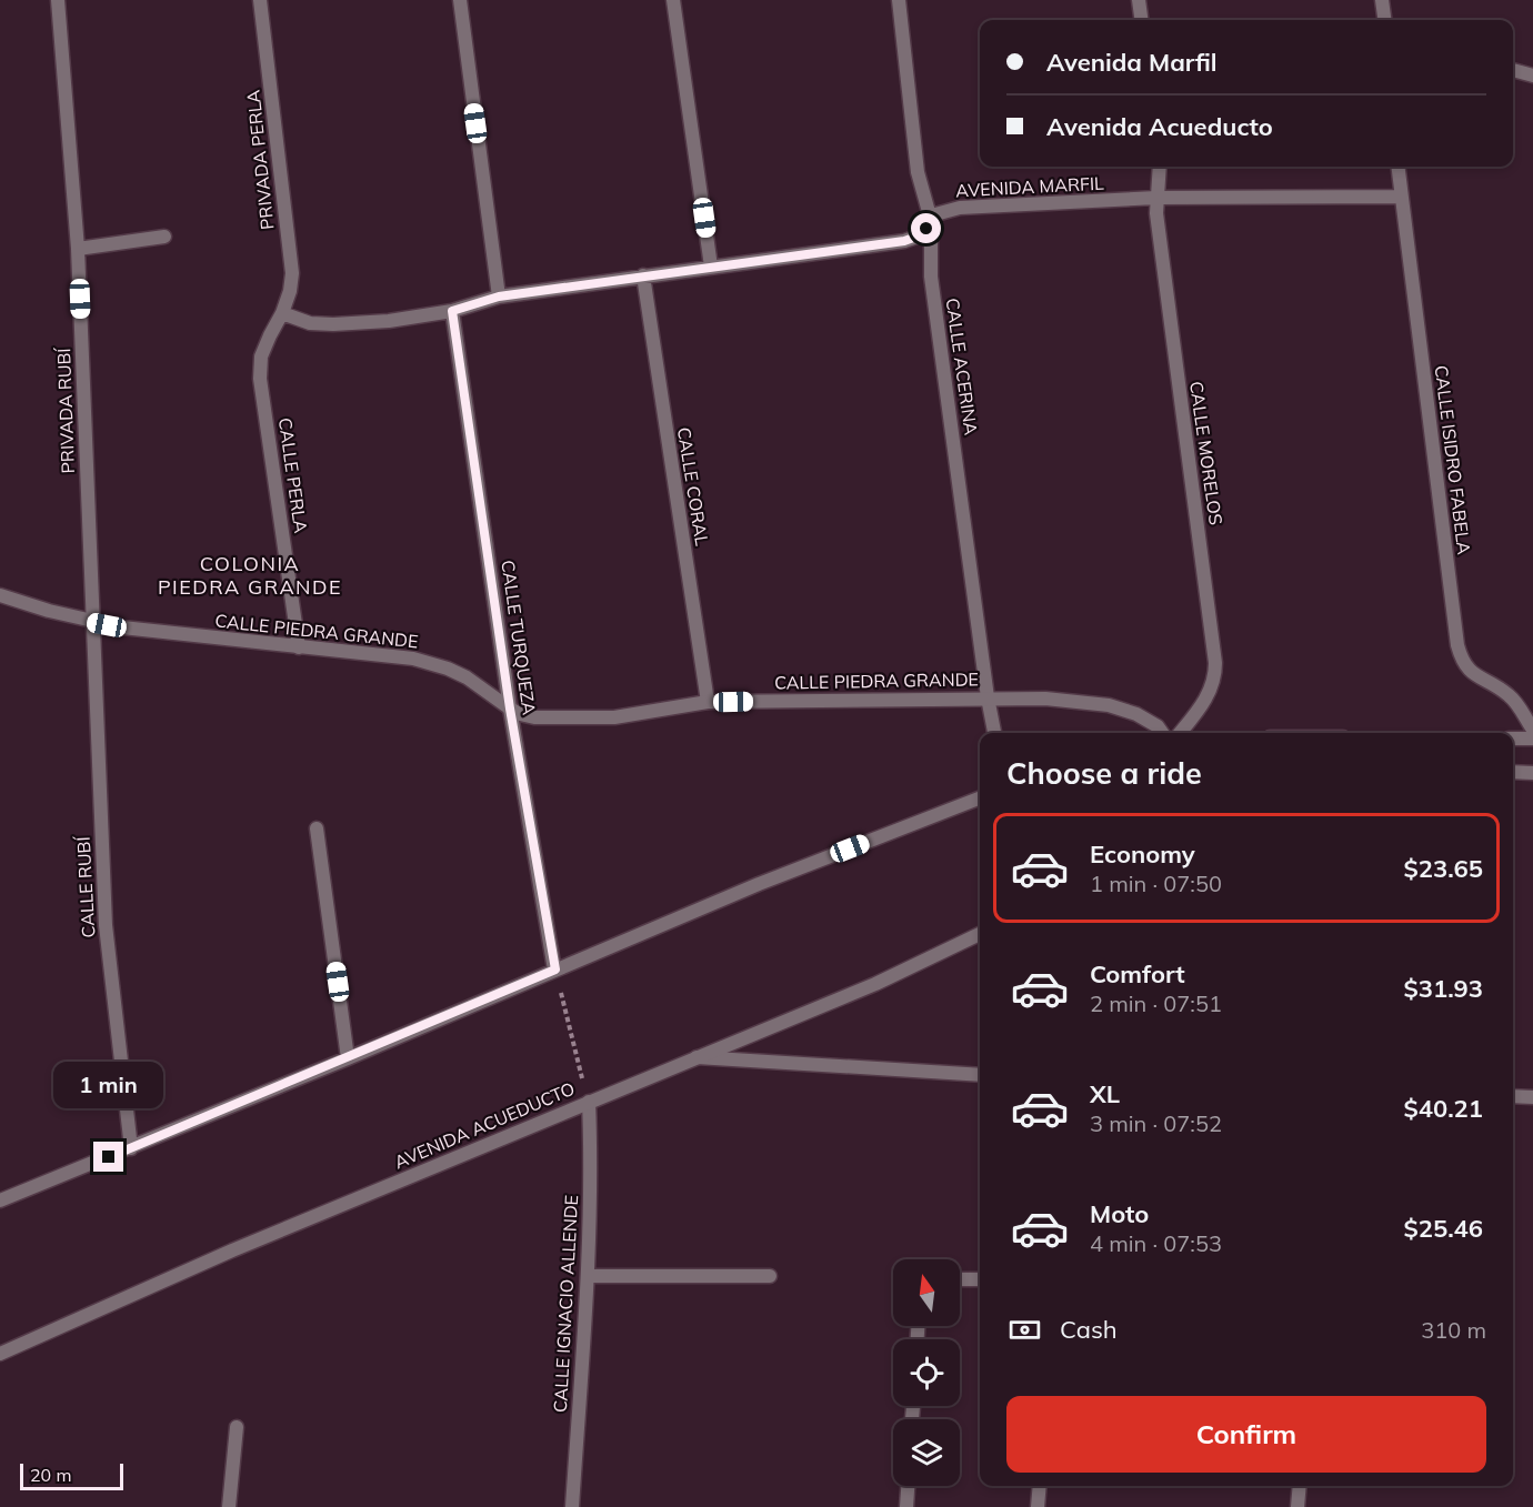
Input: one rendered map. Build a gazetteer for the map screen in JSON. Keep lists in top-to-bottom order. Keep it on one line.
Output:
{"streets":{"street":["PRIVADA PERLA","AVENIDA MARFIL","CALLE ACERINA","PRIVADA RUBÍ","CALLE MORELOS","CALLE ISIDRO FABELA","CALLE PERLA","CALLE CORAL","CALLE PIEDRA GRANDE","CALLE TURQUEZA","CALLE RUBÍ","AVENIDA ACUEDUCTO","CALLE IGNACIO ALLENDE"]},"crossings":[["PRIVADA PERLA","AVENIDA MARFIL"],["PRIVADA PERLA","CALLE PERLA"],["AVENIDA MARFIL","CALLE ACERINA"],["AVENIDA MARFIL","CALLE MORELOS"],["AVENIDA MARFIL","CALLE ISIDRO FABELA"],["AVENIDA MARFIL","CALLE PERLA"],["AVENIDA MARFIL","CALLE CORAL"],["AVENIDA MARFIL","CALLE TURQUEZA"],["CALLE ACERINA","CALLE PIEDRA GRANDE"],["PRIVADA RUBÍ","CALLE PIEDRA GRANDE"],["PRIVADA RUBÍ","CALLE RUBÍ"],["CALLE PERLA","CALLE PIEDRA GRANDE"],["CALLE CORAL","CALLE PIEDRA GRANDE"],["CALLE PIEDRA GRANDE","CALLE TURQUEZA"],["CALLE PIEDRA GRANDE","CALLE RUBÍ"],["AVENIDA ACUEDUCTO","CALLE IGNACIO ALLENDE"]],"districts":["COLONIA PIEDRA GRANDE"],"scale_bar":"20 m","north":"top","page":{"banner":["Avenida Marfil","Avenida Acueducto"],"heading":"Choose a ride","list":[{"name":"Economy","note":"1 min · 07:50","value":"$23.65"},{"name":"Comfort","note":"2 min · 07:51","value":"$31.93"},{"name":"XL","note":"3 min · 07:52","value":"$40.21"},{"name":"Moto","note":"4 min · 07:53","value":"$25.46"}],"bubble":"1 min","pay":["Cash","310 m"],"buttons":"Confirm","scale":"20 m"}}
